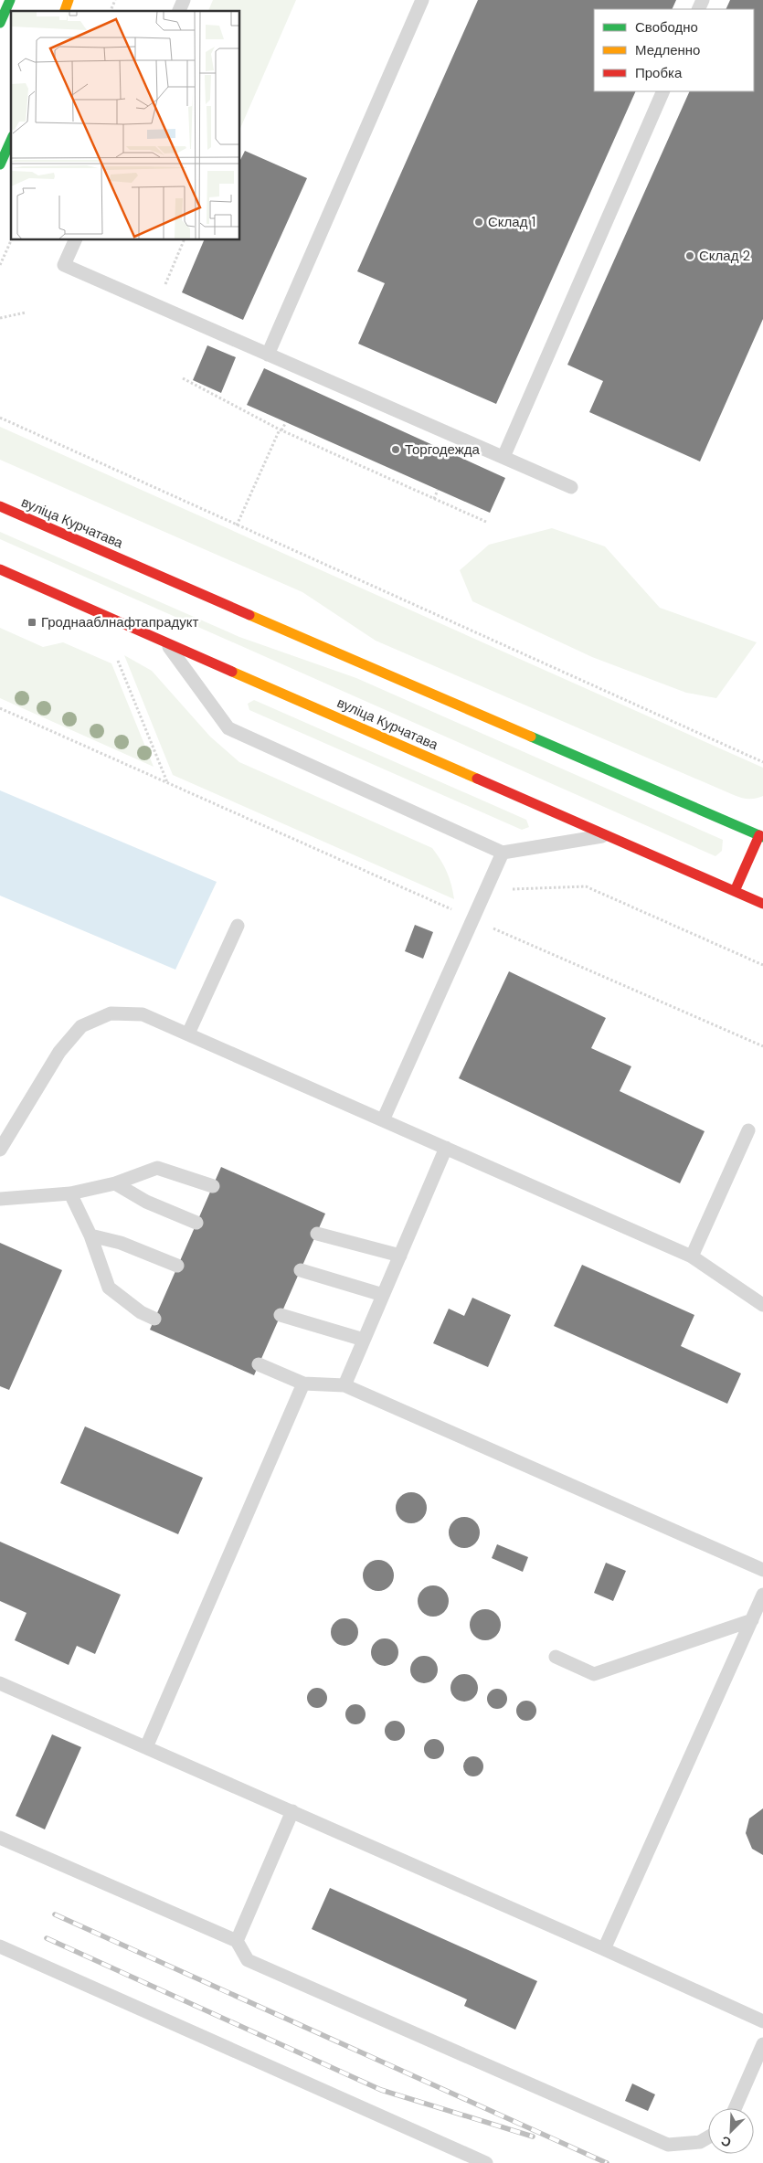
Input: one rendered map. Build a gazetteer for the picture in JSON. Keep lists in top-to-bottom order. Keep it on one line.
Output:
{"streets":{"main road":["вуліца Курчатава"]},"places":{"other":["Склад 1","Склад 2","Торгодежда"],"transit":["Гроднааблнафтапрадукт"]},"legend":["Свободно","Медленно","Пробка"],"north":"bottom left"}
